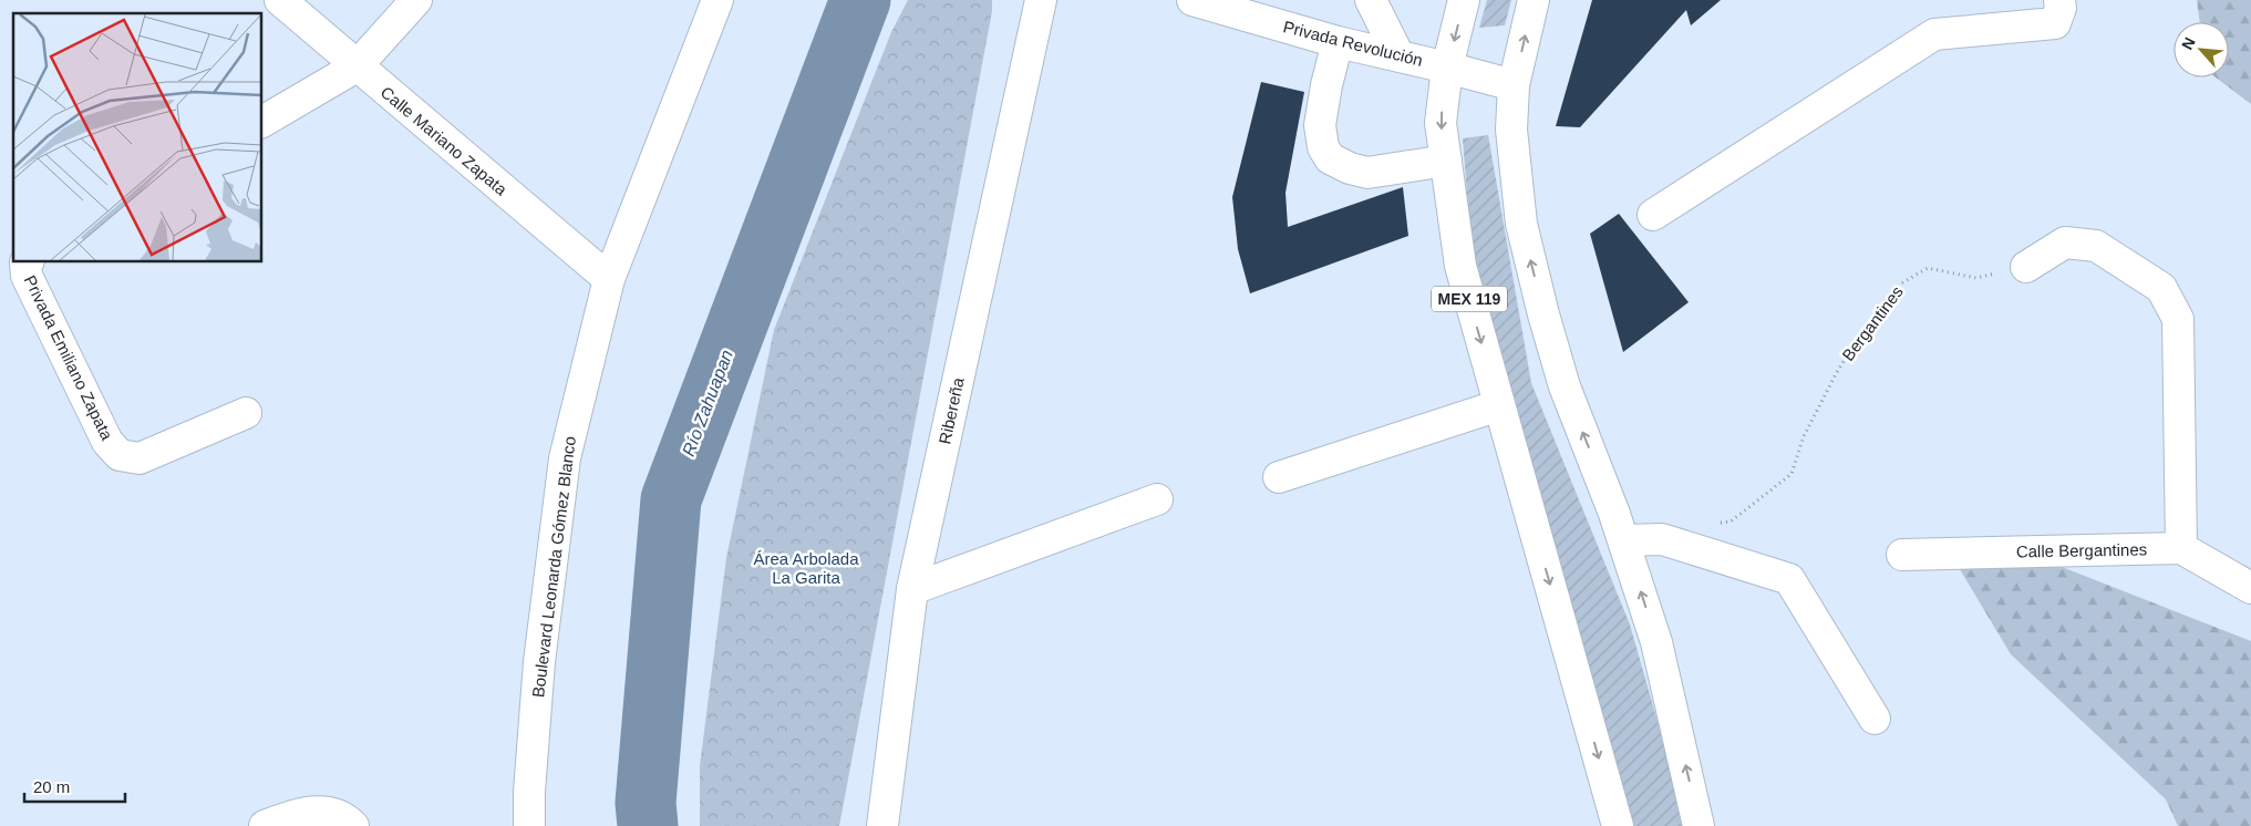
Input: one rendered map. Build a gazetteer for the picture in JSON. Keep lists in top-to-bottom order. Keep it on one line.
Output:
{"streets":{"street":["Privada Revolución","Calle Mariano Zapata","MEX 119","Privada Emiliano Zapata","Ribereña","Calle Bergantines","Boulevard Leonarda Gómez Blanco"],"path":["Bergantines"]},"crossings":[["Privada Revolución","MEX 119"],["Calle Mariano Zapata","Boulevard Leonarda Gómez Blanco"]],"water":["Río Zahuapan"],"parks":["Área Arbolada La Garita"],"scale_bar":"20 m","north":"top left"}
